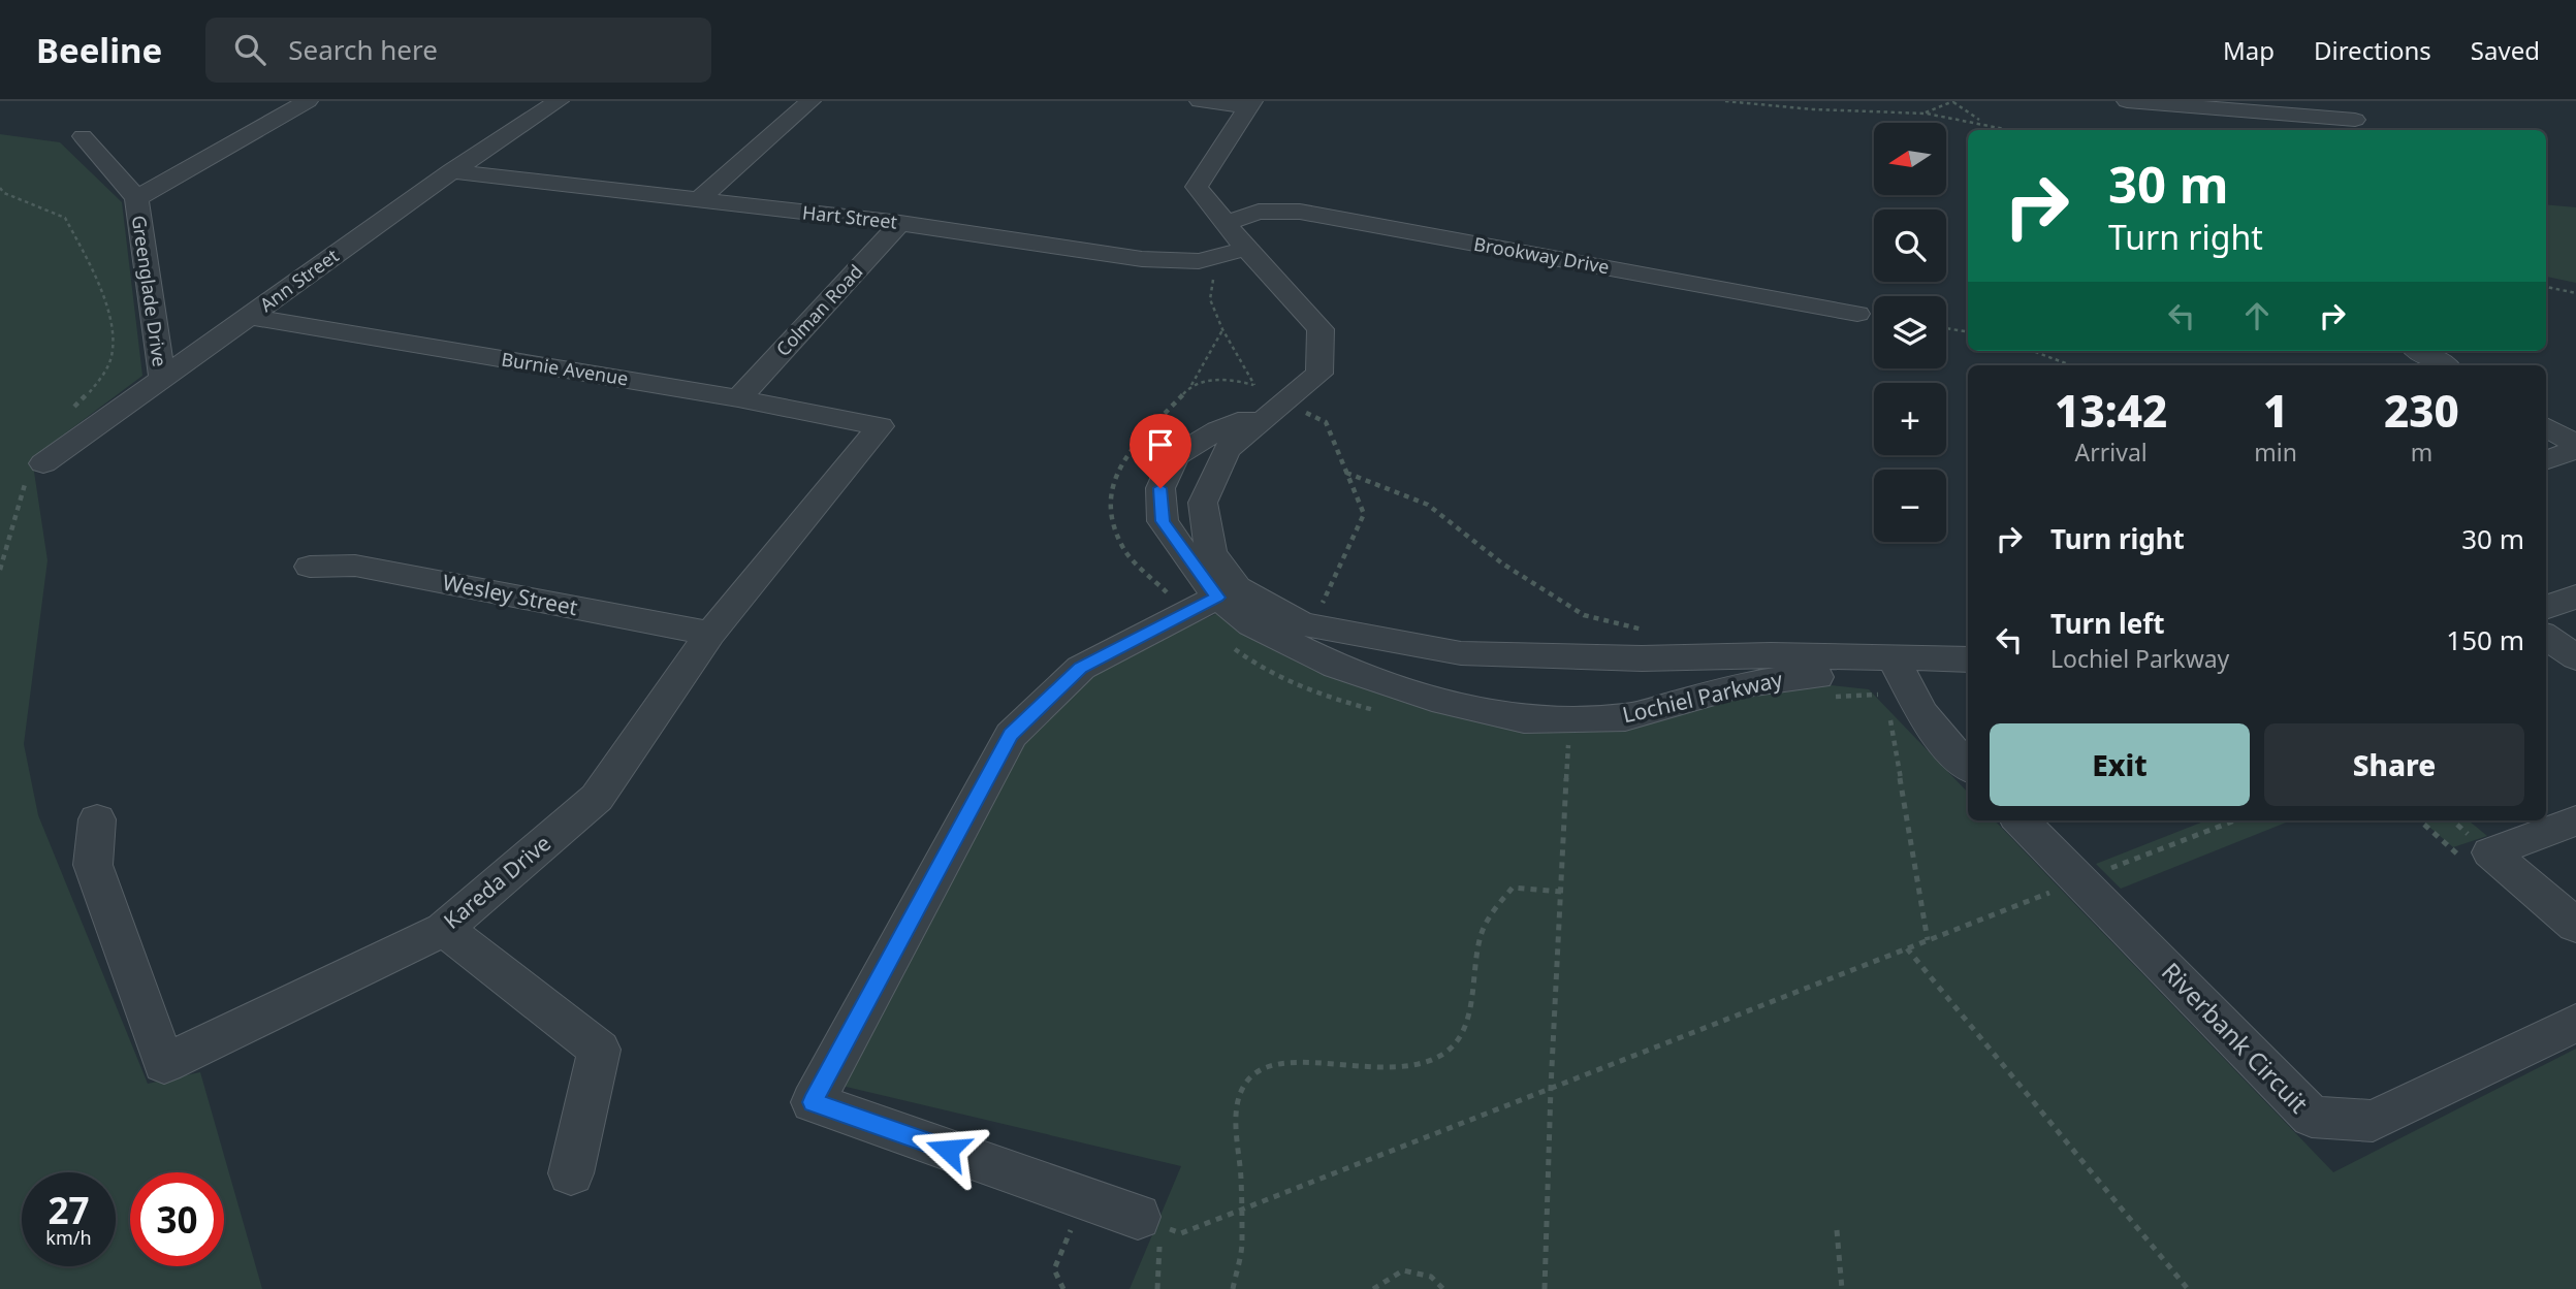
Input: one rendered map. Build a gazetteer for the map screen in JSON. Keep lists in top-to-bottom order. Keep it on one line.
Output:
{"streets":{"street":["Hart Street","Brookway Drive","Ann Street","Greenglade Drive","Colman Road","Burnie Avenue","Wesley Street","Lochiel Parkway","Kareda Drive","Riverbank Circuit"]},"crossings":[["Hart Street","Ann Street"],["Hart Street","Colman Road"],["Hart Street","Lochiel Parkway"],["Brookway Drive","Lochiel Parkway"],["Ann Street","Greenglade Drive"],["Ann Street","Burnie Avenue"],["Colman Road","Burnie Avenue"],["Burnie Avenue","Kareda Drive"],["Wesley Street","Kareda Drive"]],"north":"left","page":{"header":"Beeline","search":"Search here","nav":["Map","Directions","Saved"],"map_buttons":["+","−"],"turn":["30 m","Turn right"],"eta":["13:42","Arrival","1","min","230","m"],"list":[{"name":"Turn right","value":"30 m"},{"name":"Turn left","note":"Lochiel Parkway","value":"150 m"}],"buttons":["Exit","Share"],"speed":"27 km/h","limit":"30"}}
